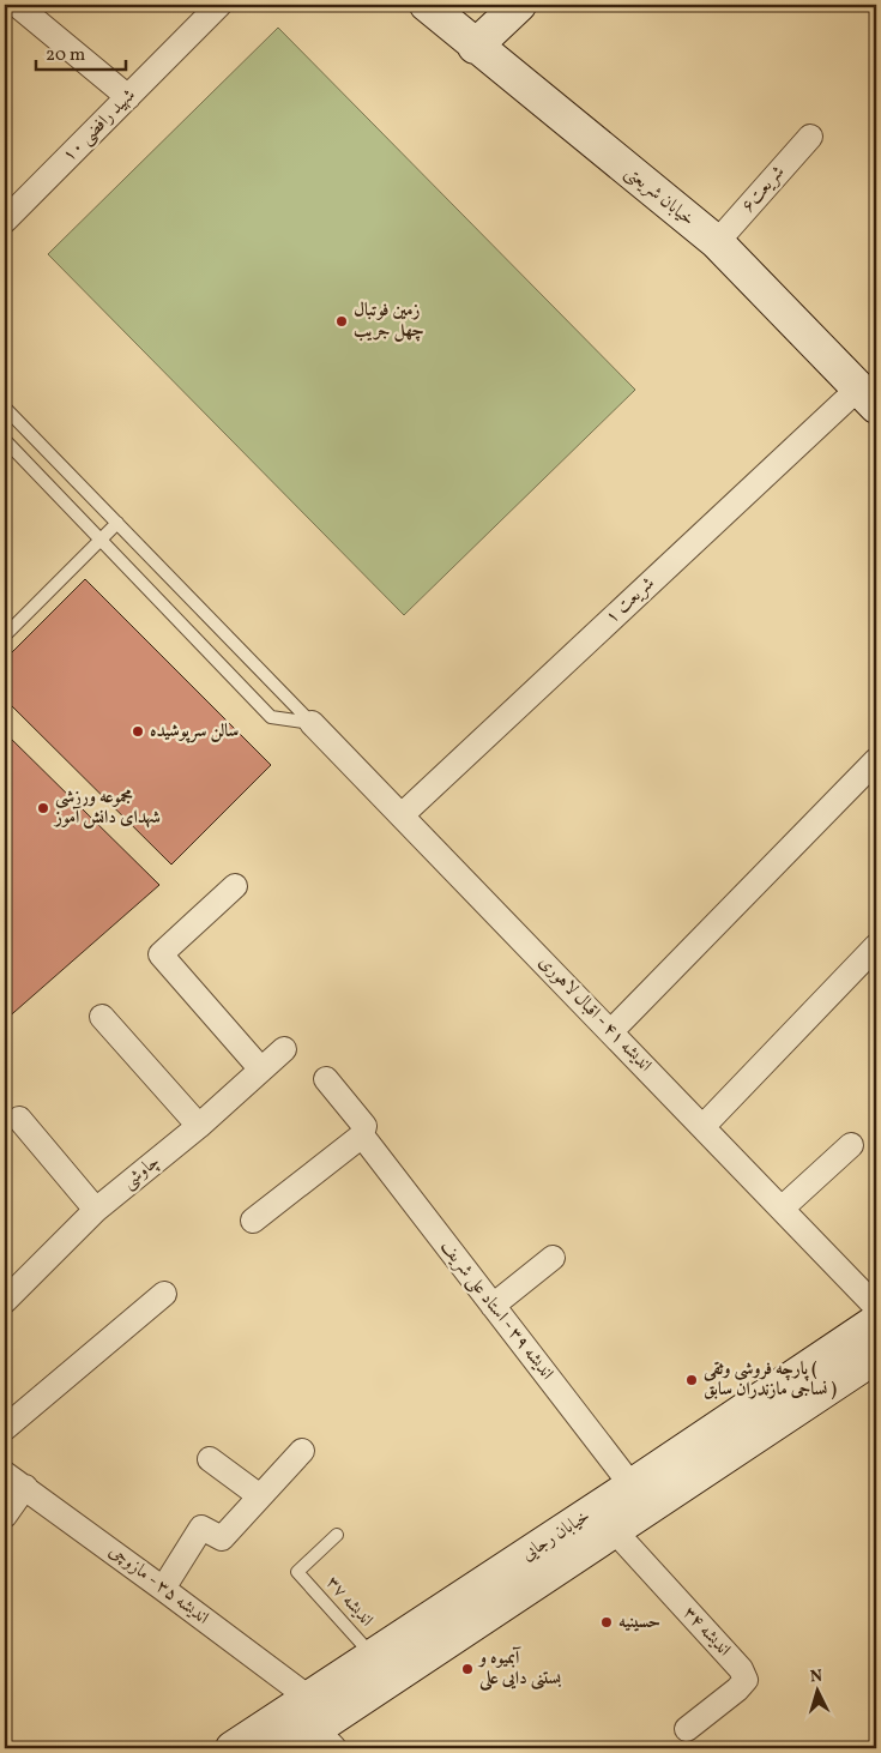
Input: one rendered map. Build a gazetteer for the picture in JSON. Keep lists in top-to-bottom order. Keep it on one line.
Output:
{"streets":{"main road":["خیابان شریعتی","خیابان رجایی"],"street":["شهید رافضی ۱۰","شریعت۶","شریعت ۱","اندیشه ۴۱ - اقبال لاهوری","چاوشی","اندیشه ۳۹ - استاد علی شریف","اندیشه ۳۵ - مازوچی","اندیشه ۳۴"],"lane":["اندیشه ۳۷"]},"crossings":[["شریعت۶","خیابان شریعتی"],["خیابان شریعتی","شریعت ۱"],["شریعت ۱","اندیشه ۴۱ - اقبال لاهوری"],["اندیشه ۳۹ - استاد علی شریف","خیابان رجایی"],["خیابان رجایی","اندیشه ۳۵ - مازوچی"],["خیابان رجایی","اندیشه ۳۷"],["خیابان رجایی","اندیشه ۳۴"]],"places":["زمین فوتبال چهل جریب","سالن سرپوشیده","مجموعه ورزشی شهدای دانش آموز","پارچه فروشی وثقی ( نساجی مازندران سابق )","حسینیه","آبمیوه و بستنی دایی علی"],"scale_bar":"20 m","north":"top"}
